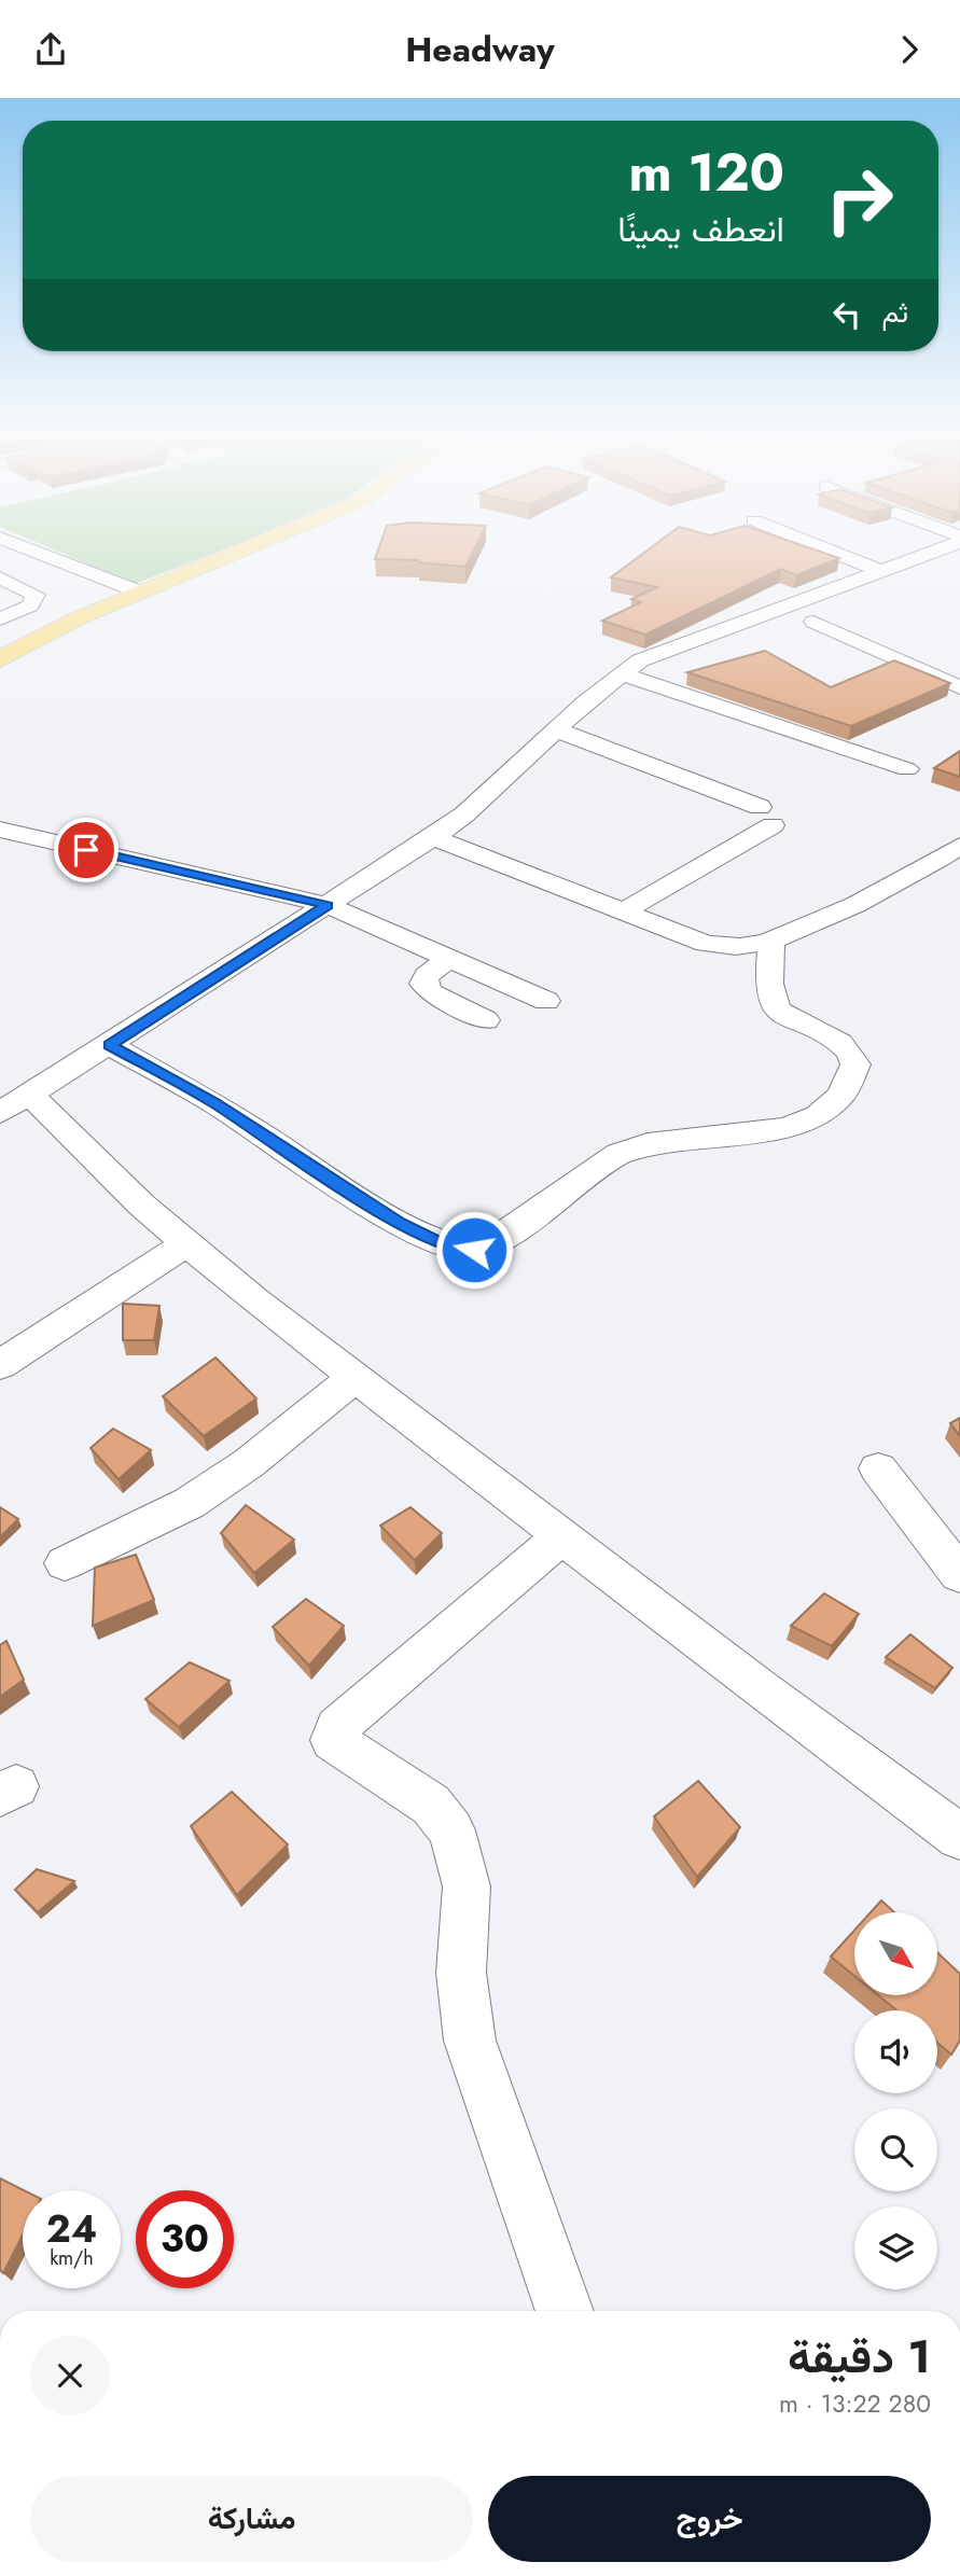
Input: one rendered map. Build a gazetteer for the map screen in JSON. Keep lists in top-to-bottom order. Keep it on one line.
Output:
{"north":"bottom right","page":{"header":"Headway","turn":["120 m","انعطف يمينًا"],"then":"ثم","speed":"24 km/h","limit":"30","heading":["1 دقيقة","280 m · 13:22"],"buttons":["خروج","مشاركة"]}}
